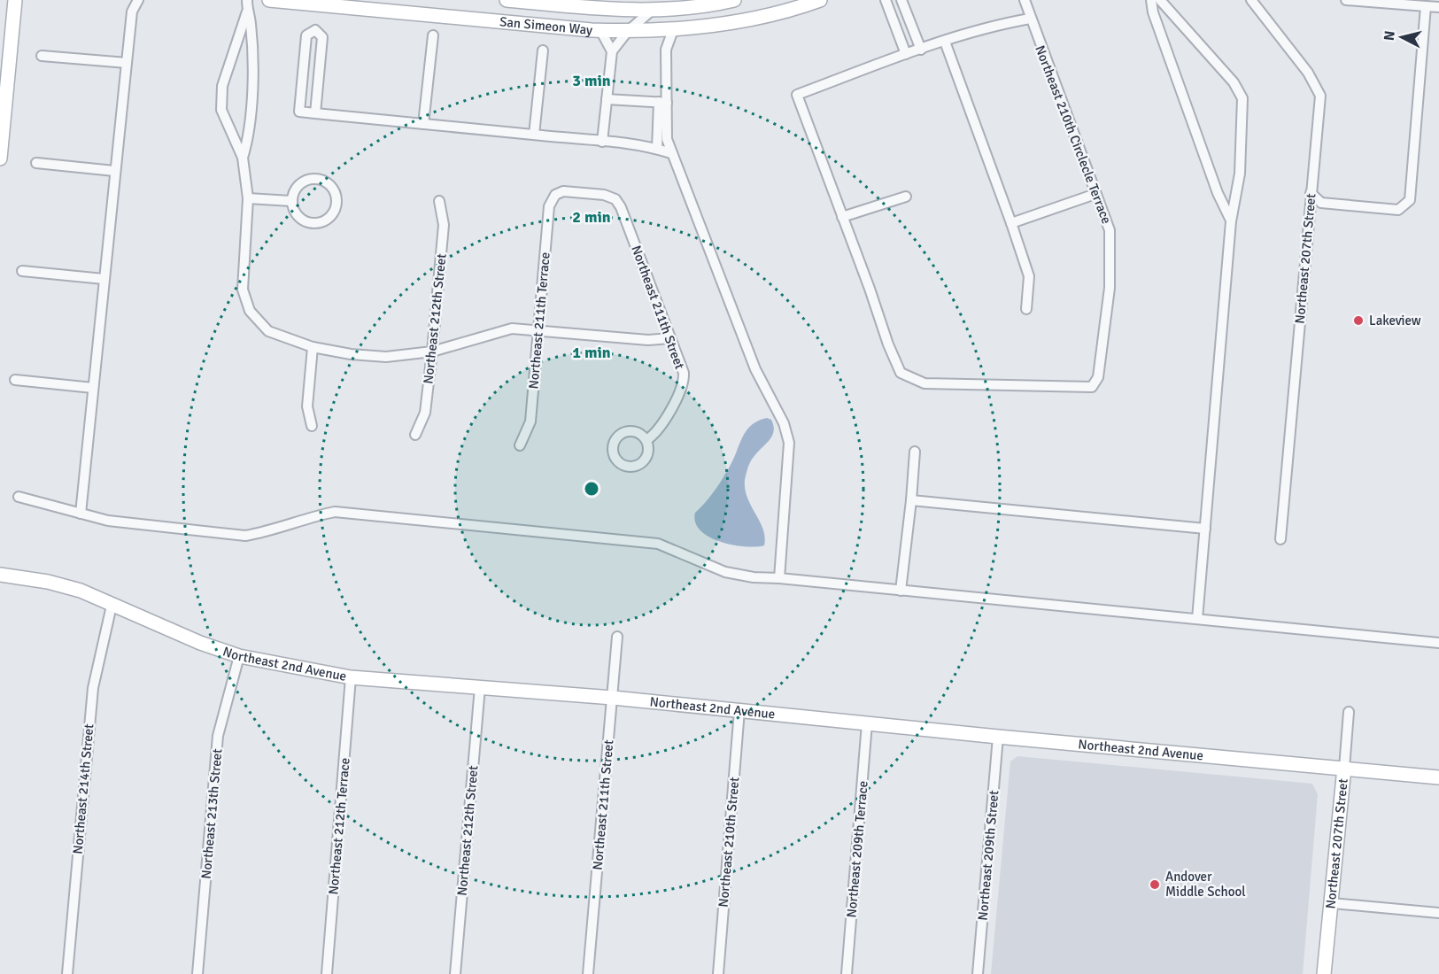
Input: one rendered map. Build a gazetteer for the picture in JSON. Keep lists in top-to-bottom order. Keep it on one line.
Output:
{"streets":{"street":["San Simeon Way","Northeast 210th Circlecle Terrace","Northeast 207th Street","Northeast 211th Street","Northeast 212th Street","Northeast 211th Terrace","Northeast 2nd Avenue","Northeast 214th Street","Northeast 213th Street","Northeast 212th Terrace","Northeast 210th Street","Northeast 209th Terrace","Northeast 209th Street"]},"crossings":[["Northeast 207th Street","Northeast 2nd Avenue"],["Northeast 211th Street","Northeast 211th Terrace"],["Northeast 211th Street","Northeast 2nd Avenue"],["Northeast 212th Street","Northeast 2nd Avenue"],["Northeast 2nd Avenue","Northeast 214th Street"],["Northeast 2nd Avenue","Northeast 213th Street"],["Northeast 2nd Avenue","Northeast 212th Terrace"],["Northeast 2nd Avenue","Northeast 210th Street"],["Northeast 2nd Avenue","Northeast 209th Terrace"],["Northeast 2nd Avenue","Northeast 209th Street"]],"places":["Lakeview","Andover Middle School"],"north":"left","rings":["3 min","2 min","1 min"]}
